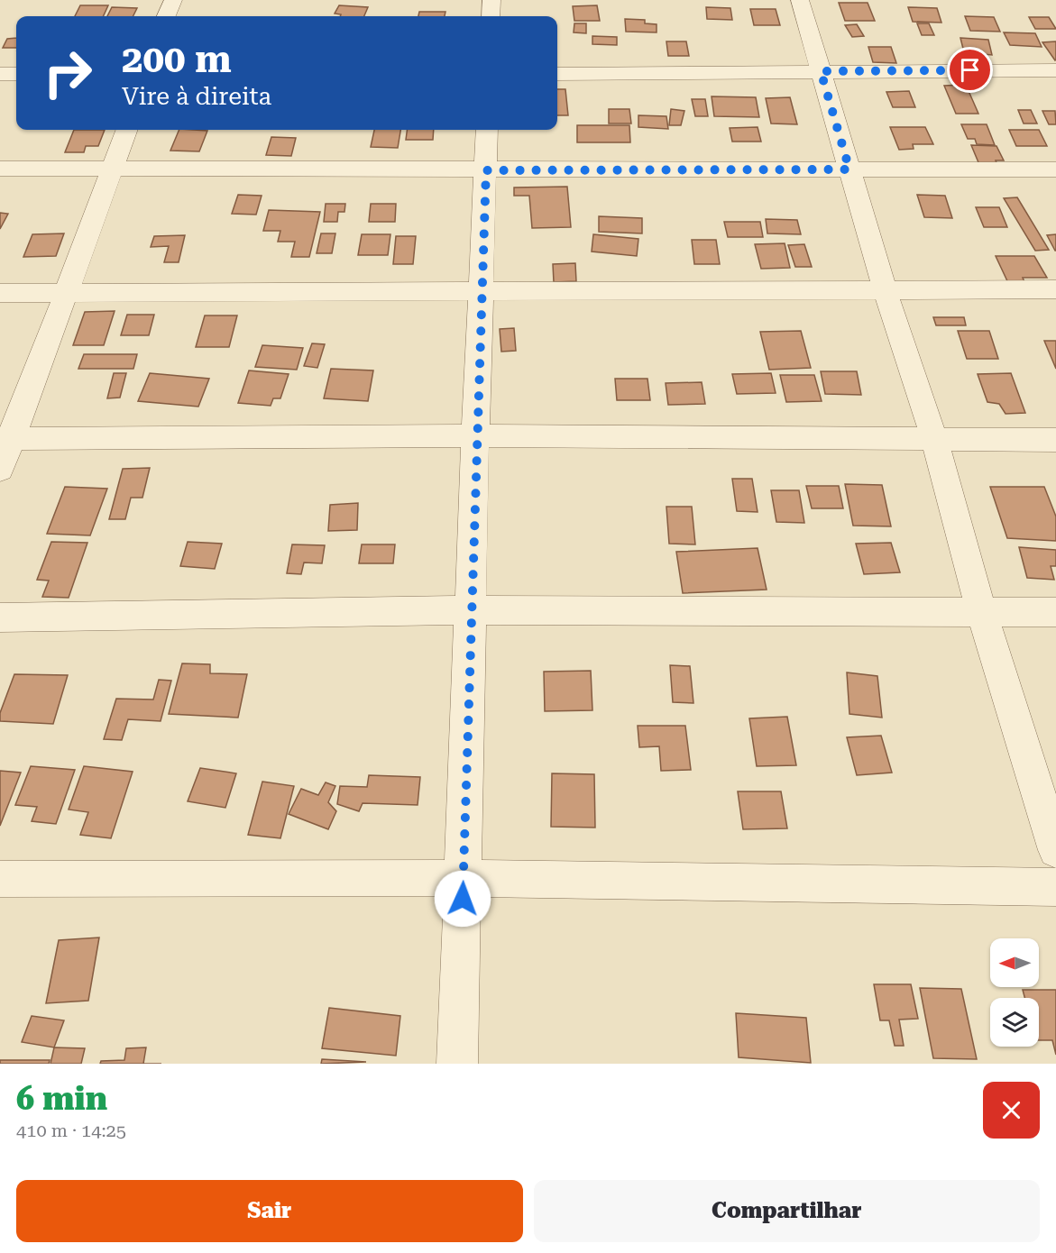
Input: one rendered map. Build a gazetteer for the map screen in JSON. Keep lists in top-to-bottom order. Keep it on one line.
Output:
{"north":"left","page":{"turn":["200 m","Vire à direita"],"heading":["6 min","410 m · 14:25"],"buttons":["Sair","Compartilhar"]}}
